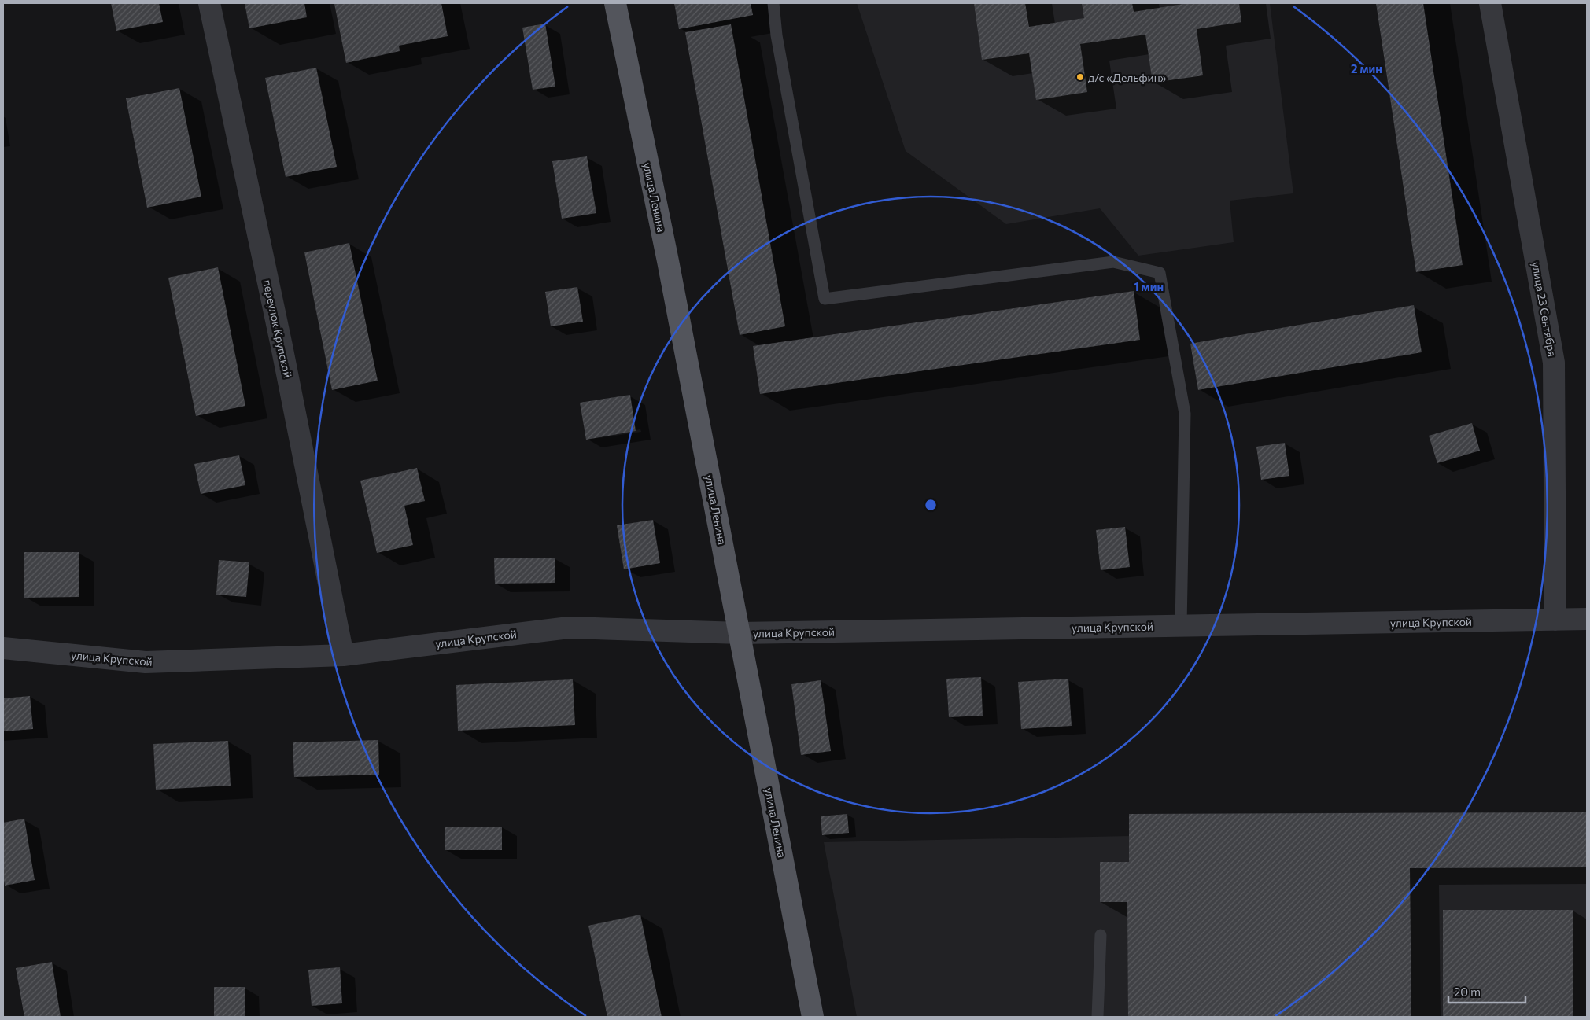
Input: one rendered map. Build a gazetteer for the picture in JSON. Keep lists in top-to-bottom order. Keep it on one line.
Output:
{"streets":{"main road":["улица Ленина"],"street":["улица 23 Сентября","переулок Крупской","улица Крупской"]},"crossings":[["улица Ленина","улица Крупской"],["улица 23 Сентября","улица Крупской"],["переулок Крупской","улица Крупской"]],"places":["д/с «Дельфин»"],"scale_bar":"20 m","rings":["2 мин","1 мин"]}
